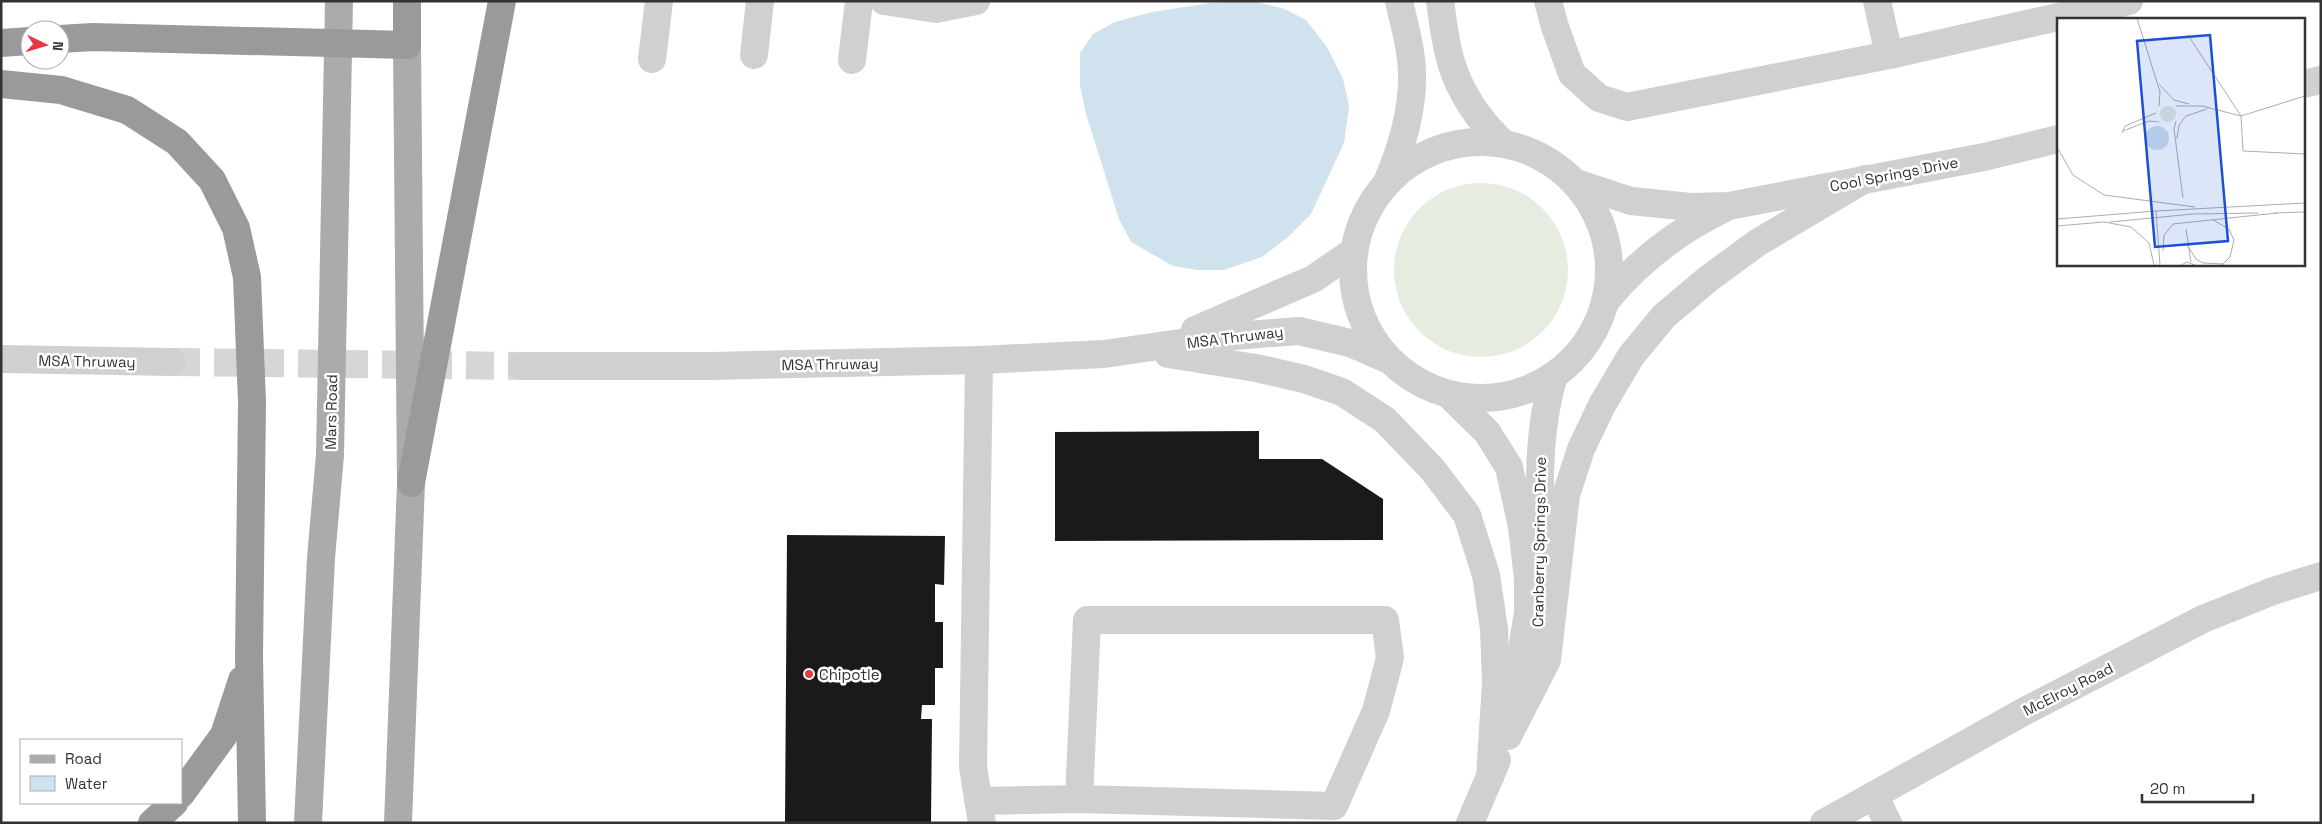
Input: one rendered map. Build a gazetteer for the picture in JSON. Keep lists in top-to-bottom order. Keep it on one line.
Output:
{"streets":{"main road":["Mars Road"],"street":["Cool Springs Drive","MSA Thruway","Cranberry Springs Drive","McElroy Road"]},"places":["Chipotle"],"legend":["Road","Water"],"scale_bar":"20 m","north":"right"}
